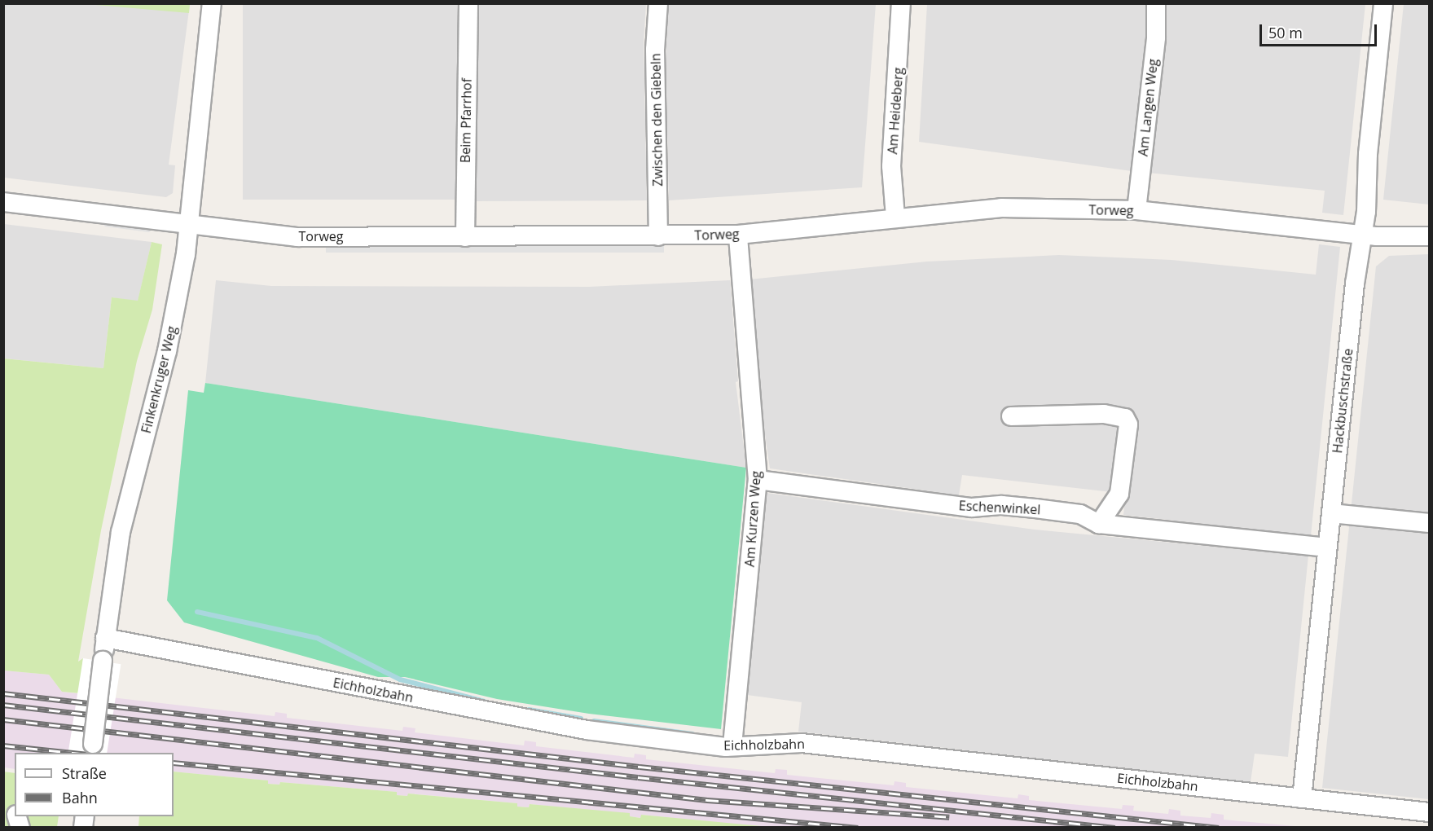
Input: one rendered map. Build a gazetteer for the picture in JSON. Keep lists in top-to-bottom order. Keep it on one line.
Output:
{"streets":{"street":["Am Langen Weg","Am Heideberg","Zwischen den Giebeln","Beim Pfarrhof","Torweg","Finkenkruger Weg","Hackbuschstraße","Eschenwinkel","Am Kurzen Weg","Eichholzbahn"]},"crossings":[["Am Langen Weg","Torweg"],["Am Heideberg","Torweg"],["Zwischen den Giebeln","Torweg"],["Beim Pfarrhof","Torweg"],["Torweg","Finkenkruger Weg"],["Torweg","Hackbuschstraße"],["Torweg","Am Kurzen Weg"],["Finkenkruger Weg","Eichholzbahn"],["Hackbuschstraße","Eschenwinkel"],["Hackbuschstraße","Eichholzbahn"],["Eschenwinkel","Am Kurzen Weg"],["Am Kurzen Weg","Eichholzbahn"]],"legend":["Straße","Bahn"],"scale_bar":"50 m"}
